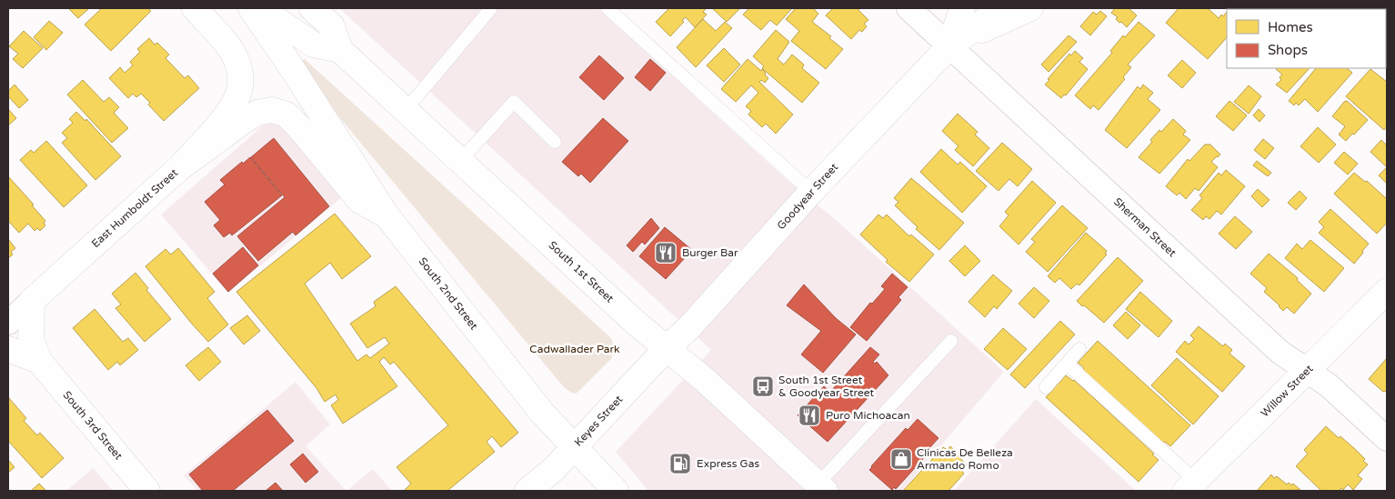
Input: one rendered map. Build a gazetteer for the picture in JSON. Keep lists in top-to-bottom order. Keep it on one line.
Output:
{"streets":{"main road":["Goodyear Street","East Humboldt Street","South 1st Street","South 2nd Street","Willow Street","Keyes Street","South 3rd Street"],"street":["Sherman Street"]},"crossings":[["Goodyear Street","Sherman Street"],["Goodyear Street","South 1st Street"],["Goodyear Street","Keyes Street"],["East Humboldt Street","South 2nd Street"],["Sherman Street","Willow Street"],["South 1st Street","Keyes Street"],["South 2nd Street","Keyes Street"]],"parks":["Cadwallader Park"],"places":{"restaurant":["Burger Bar","Puro Michoacan"],"bus stop":["South 1st Street & Goodyear Street"],"shop":["Clinicas De Belleza Armando Romo"],"fuel station":["Express Gas"]},"legend":["Homes","Shops"]}
